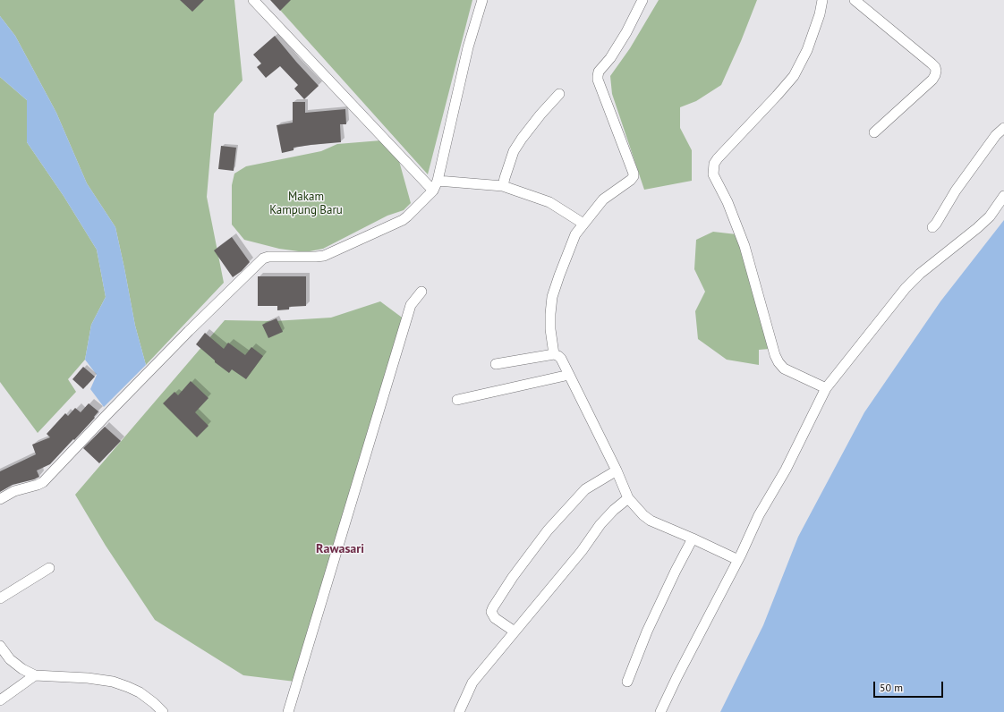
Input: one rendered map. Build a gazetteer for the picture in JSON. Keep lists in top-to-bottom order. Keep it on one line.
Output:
{"districts":["Rawasari"],"parks":["Makam Kampung Baru"],"scale_bar":"50 m"}
